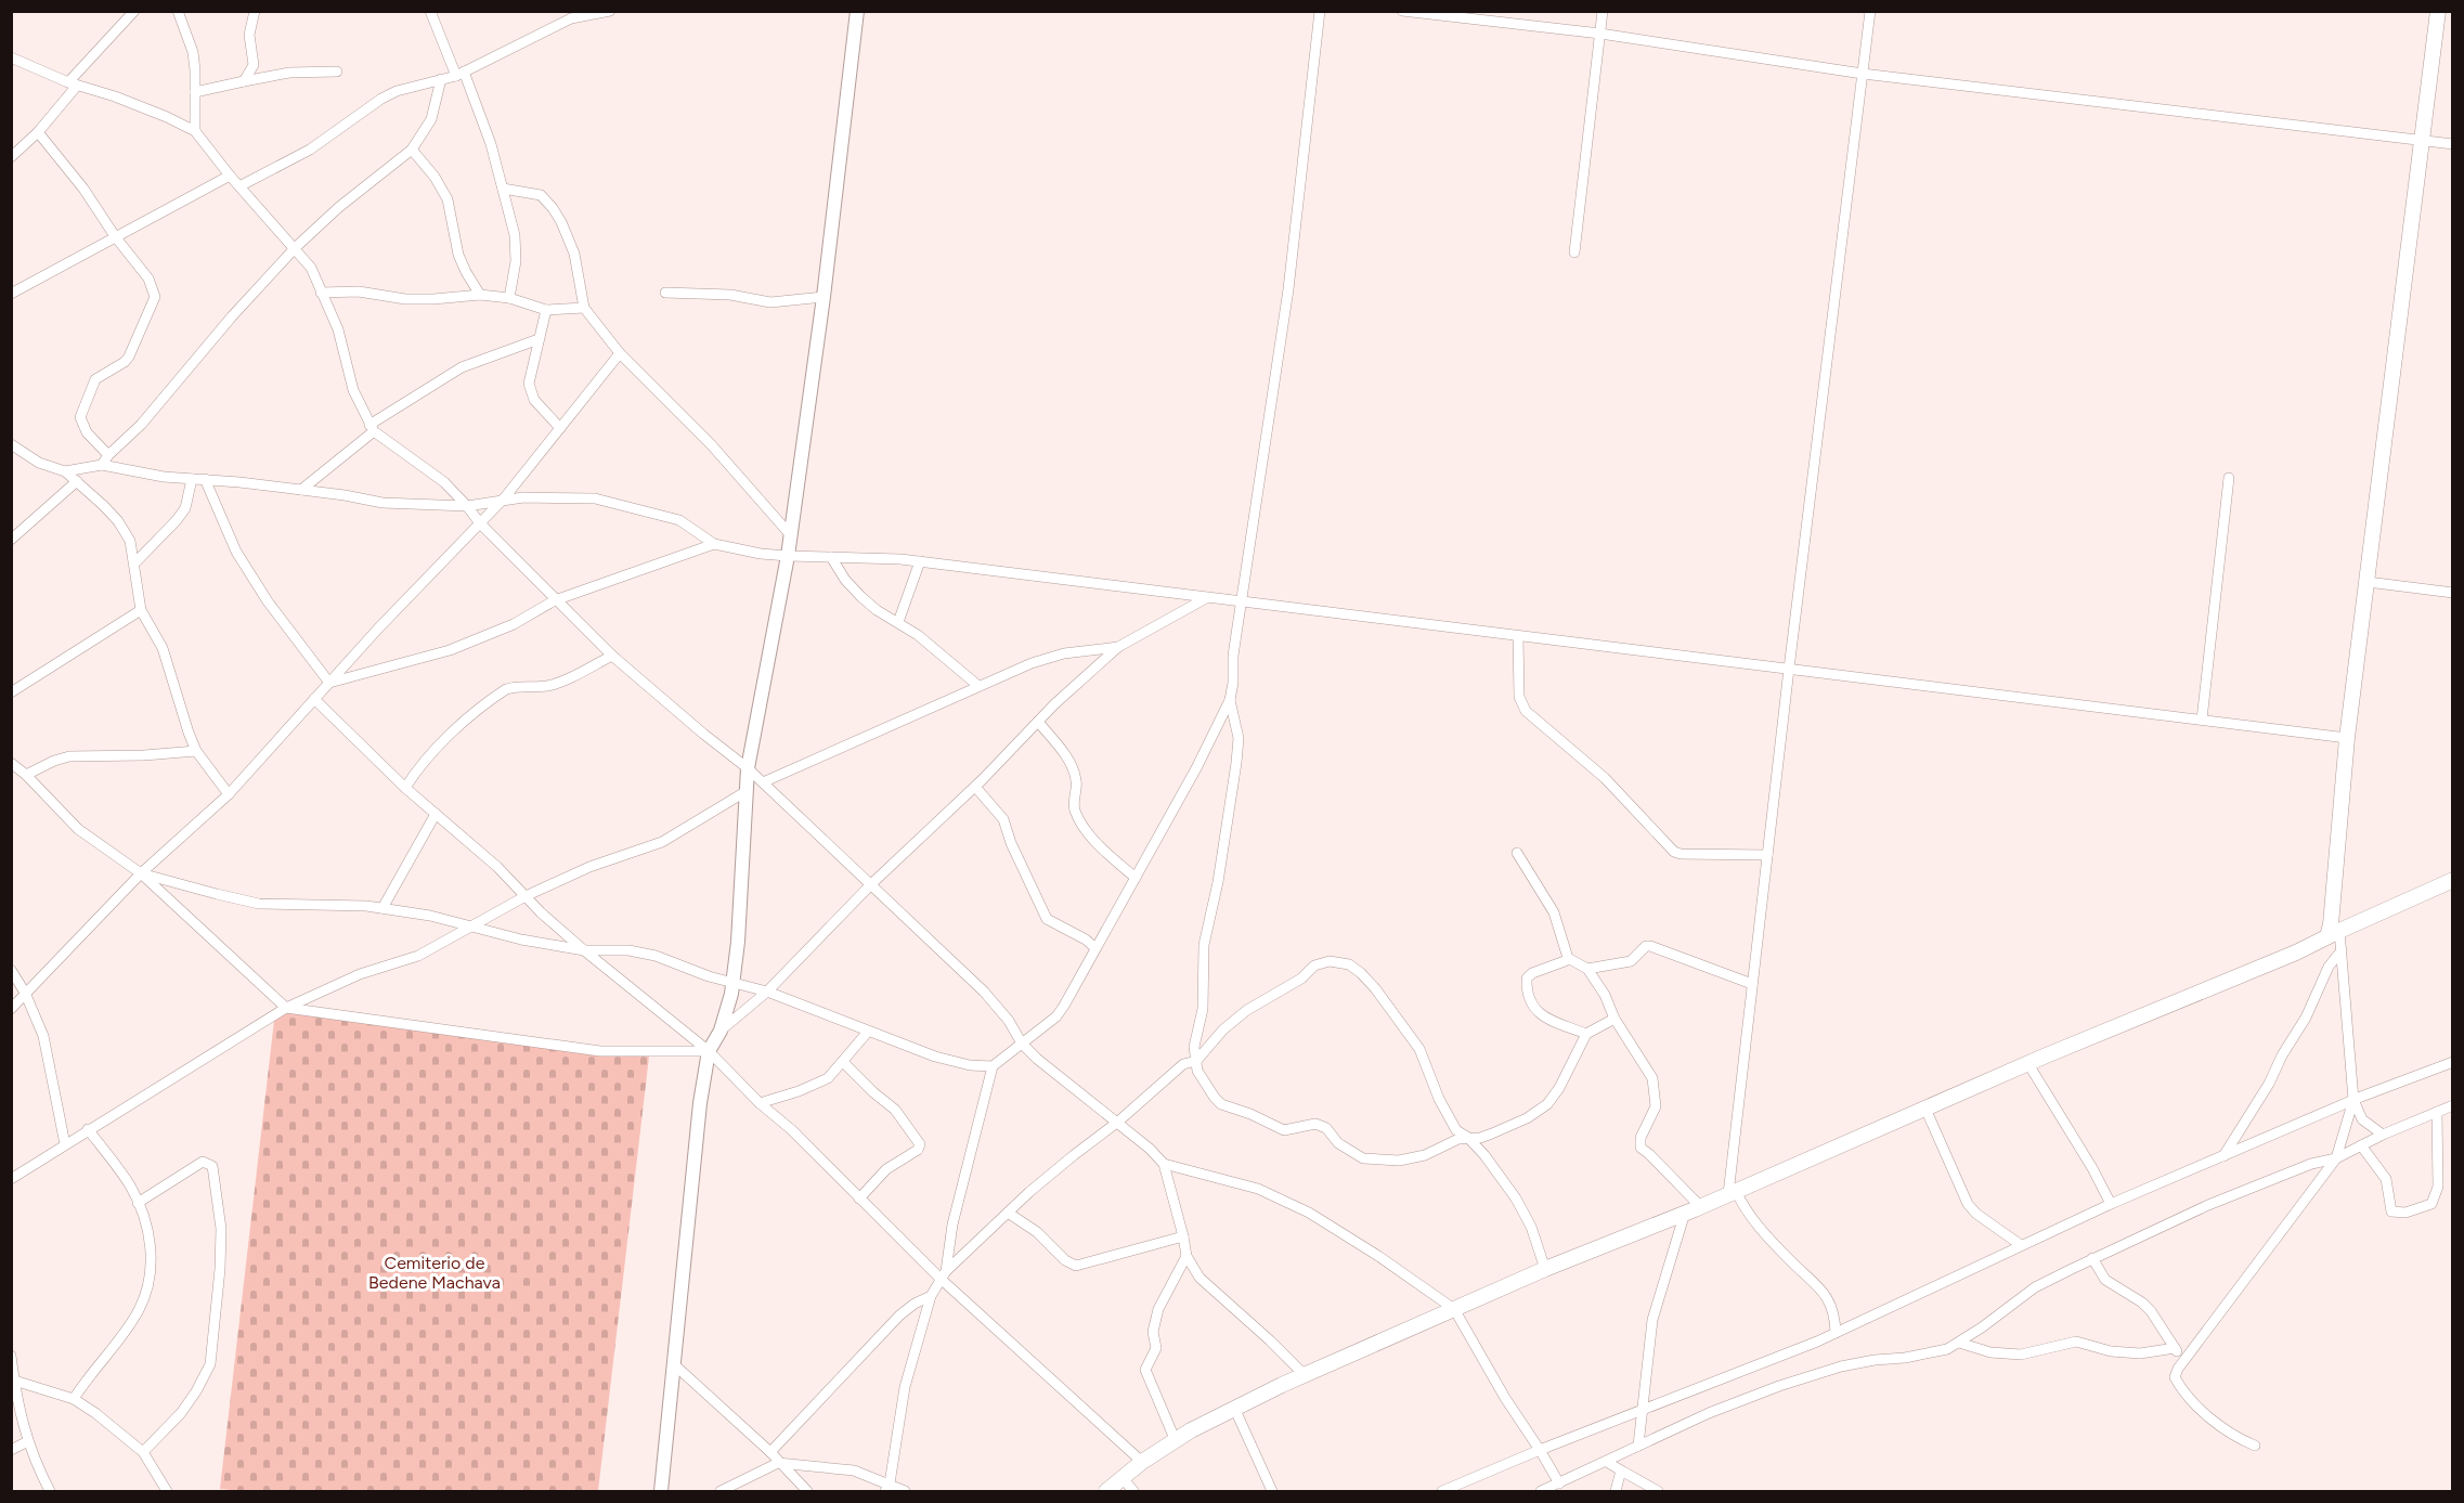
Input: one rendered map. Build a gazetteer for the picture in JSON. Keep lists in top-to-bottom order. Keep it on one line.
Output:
{"parks":["Cemiterio de Bedene Machava"]}
